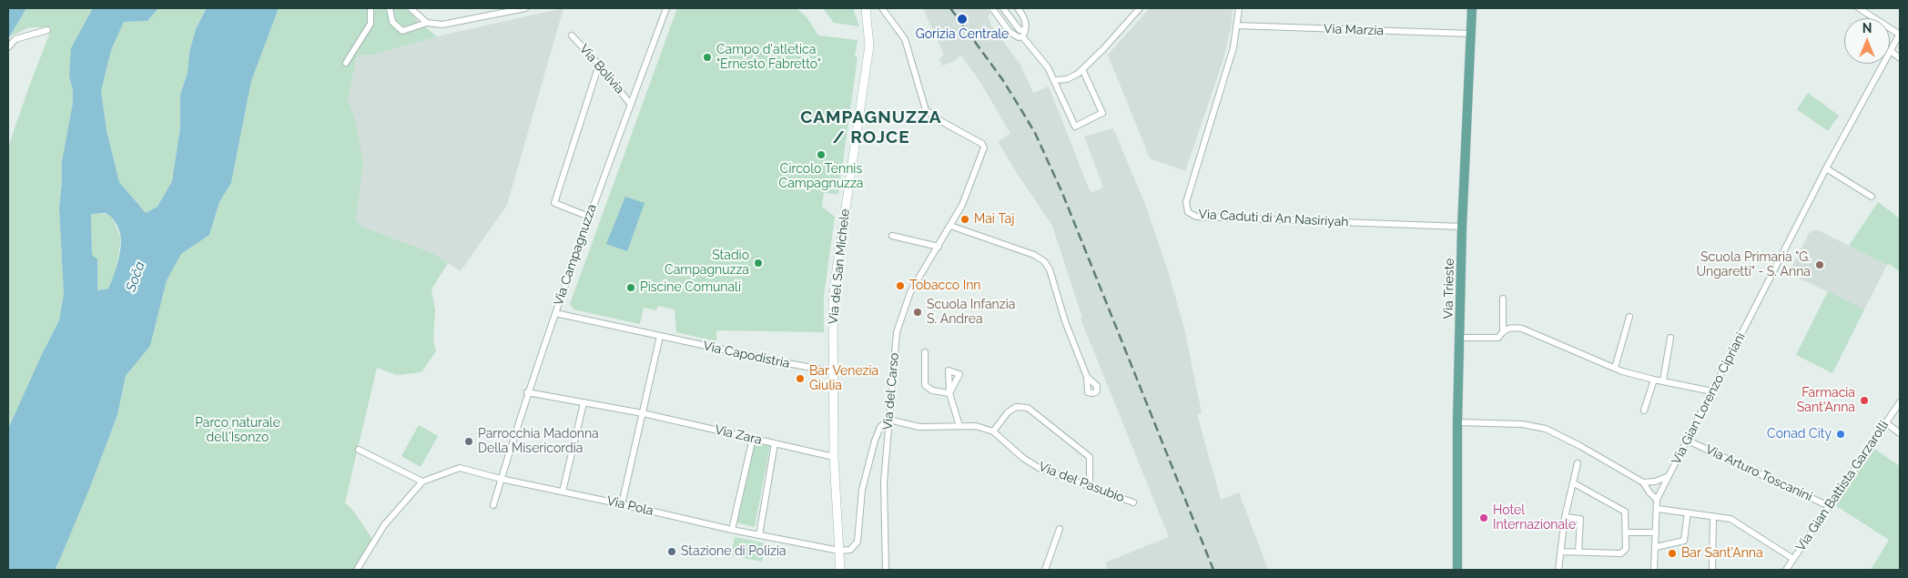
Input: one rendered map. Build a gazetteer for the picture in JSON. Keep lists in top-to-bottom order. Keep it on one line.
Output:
{"streets":{"main road":["Via del San Michele","Via Trieste"],"street":["Via Marzia","Via Bolivia","Via Caduti di An Nasiriyah","Via Campagnuzza","Via Capodistria","Via del Carso","Via Gian Lorenzo Cipriani","Via Zara","Via Arturo Toscanini","Via del Pasubio","Via Gian Battista Garzarolli","Via Pola"]},"crossings":[["Via Marzia","Via Caduti di An Nasiriyah"],["Via Marzia","Via Trieste"],["Via Bolivia","Via Campagnuzza"],["Via Caduti di An Nasiriyah","Via Trieste"],["Via Campagnuzza","Via Capodistria"],["Via Campagnuzza","Via Zara"],["Via Campagnuzza","Via Pola"],["Via del San Michele","Via Capodistria"],["Via del San Michele","Via Zara"],["Via del San Michele","Via Pola"],["Via del Carso","Via del Pasubio"],["Via Gian Lorenzo Cipriani","Via Arturo Toscanini"],["Via Arturo Toscanini","Via Gian Battista Garzarolli"]],"districts":["CAMPAGNUZZA / ROJCE"],"water":["Soča"],"parks":["Parco naturale dell'Isonzo"],"places":["Gorizia Centrale","Campo d'atletica \"Ernesto Fabretto\"","Circolo Tennis Campagnuzza","Mai Taj","Stadio Campagnuzza","Scuola Primaria \"G. Ungaretti\" - S. Anna","Tobacco Inn","Piscine Comunali","Scuola Infanzia S. Andrea","Bar Venezia Giulia","Farmacia Sant'Anna","Conad City","Parrocchia Madonna Della Misericordia","Hotel Internazionale","Stazione di Polizia","Bar Sant'Anna"],"north":"top"}
